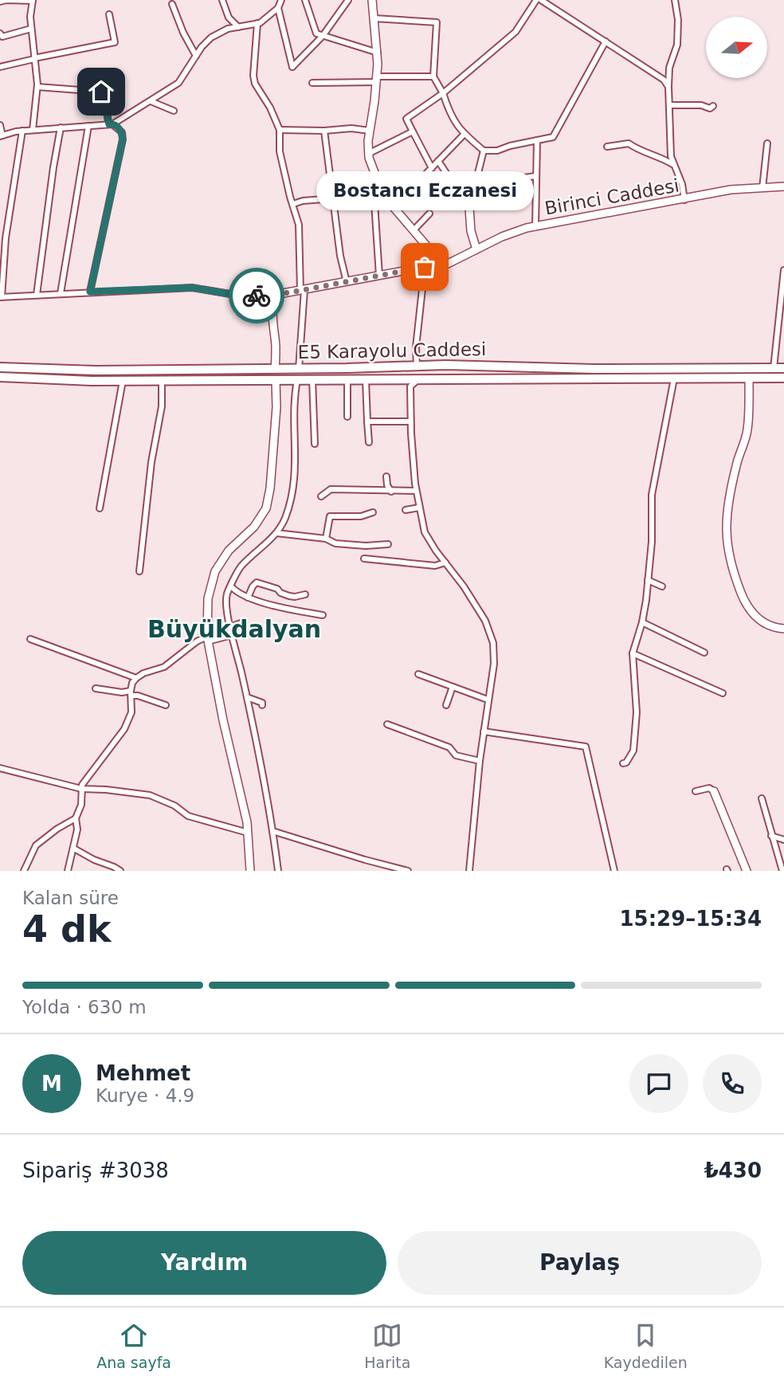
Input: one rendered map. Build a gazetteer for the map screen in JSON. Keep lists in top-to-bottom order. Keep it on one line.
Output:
{"streets":{"highway":["E5 Karayolu Caddesi"],"street":["Birinci Caddesi"]},"districts":["Büyükdalyan"],"places":["Bostancı Eczanesi"],"north":"right","page":{"bubble":"Bostancı Eczanesi","heading":["4 dk","Kalan süre","15:29–15:34"],"panel":["Mehmet","Kurye · 4.9","Sipariş #3038","₺430"],"bar":"Yolda · 630 m","round":"M","buttons":["Yardım","Paylaş"],"tabs":["Ana sayfa","Harita","Kaydedilen"]}}
